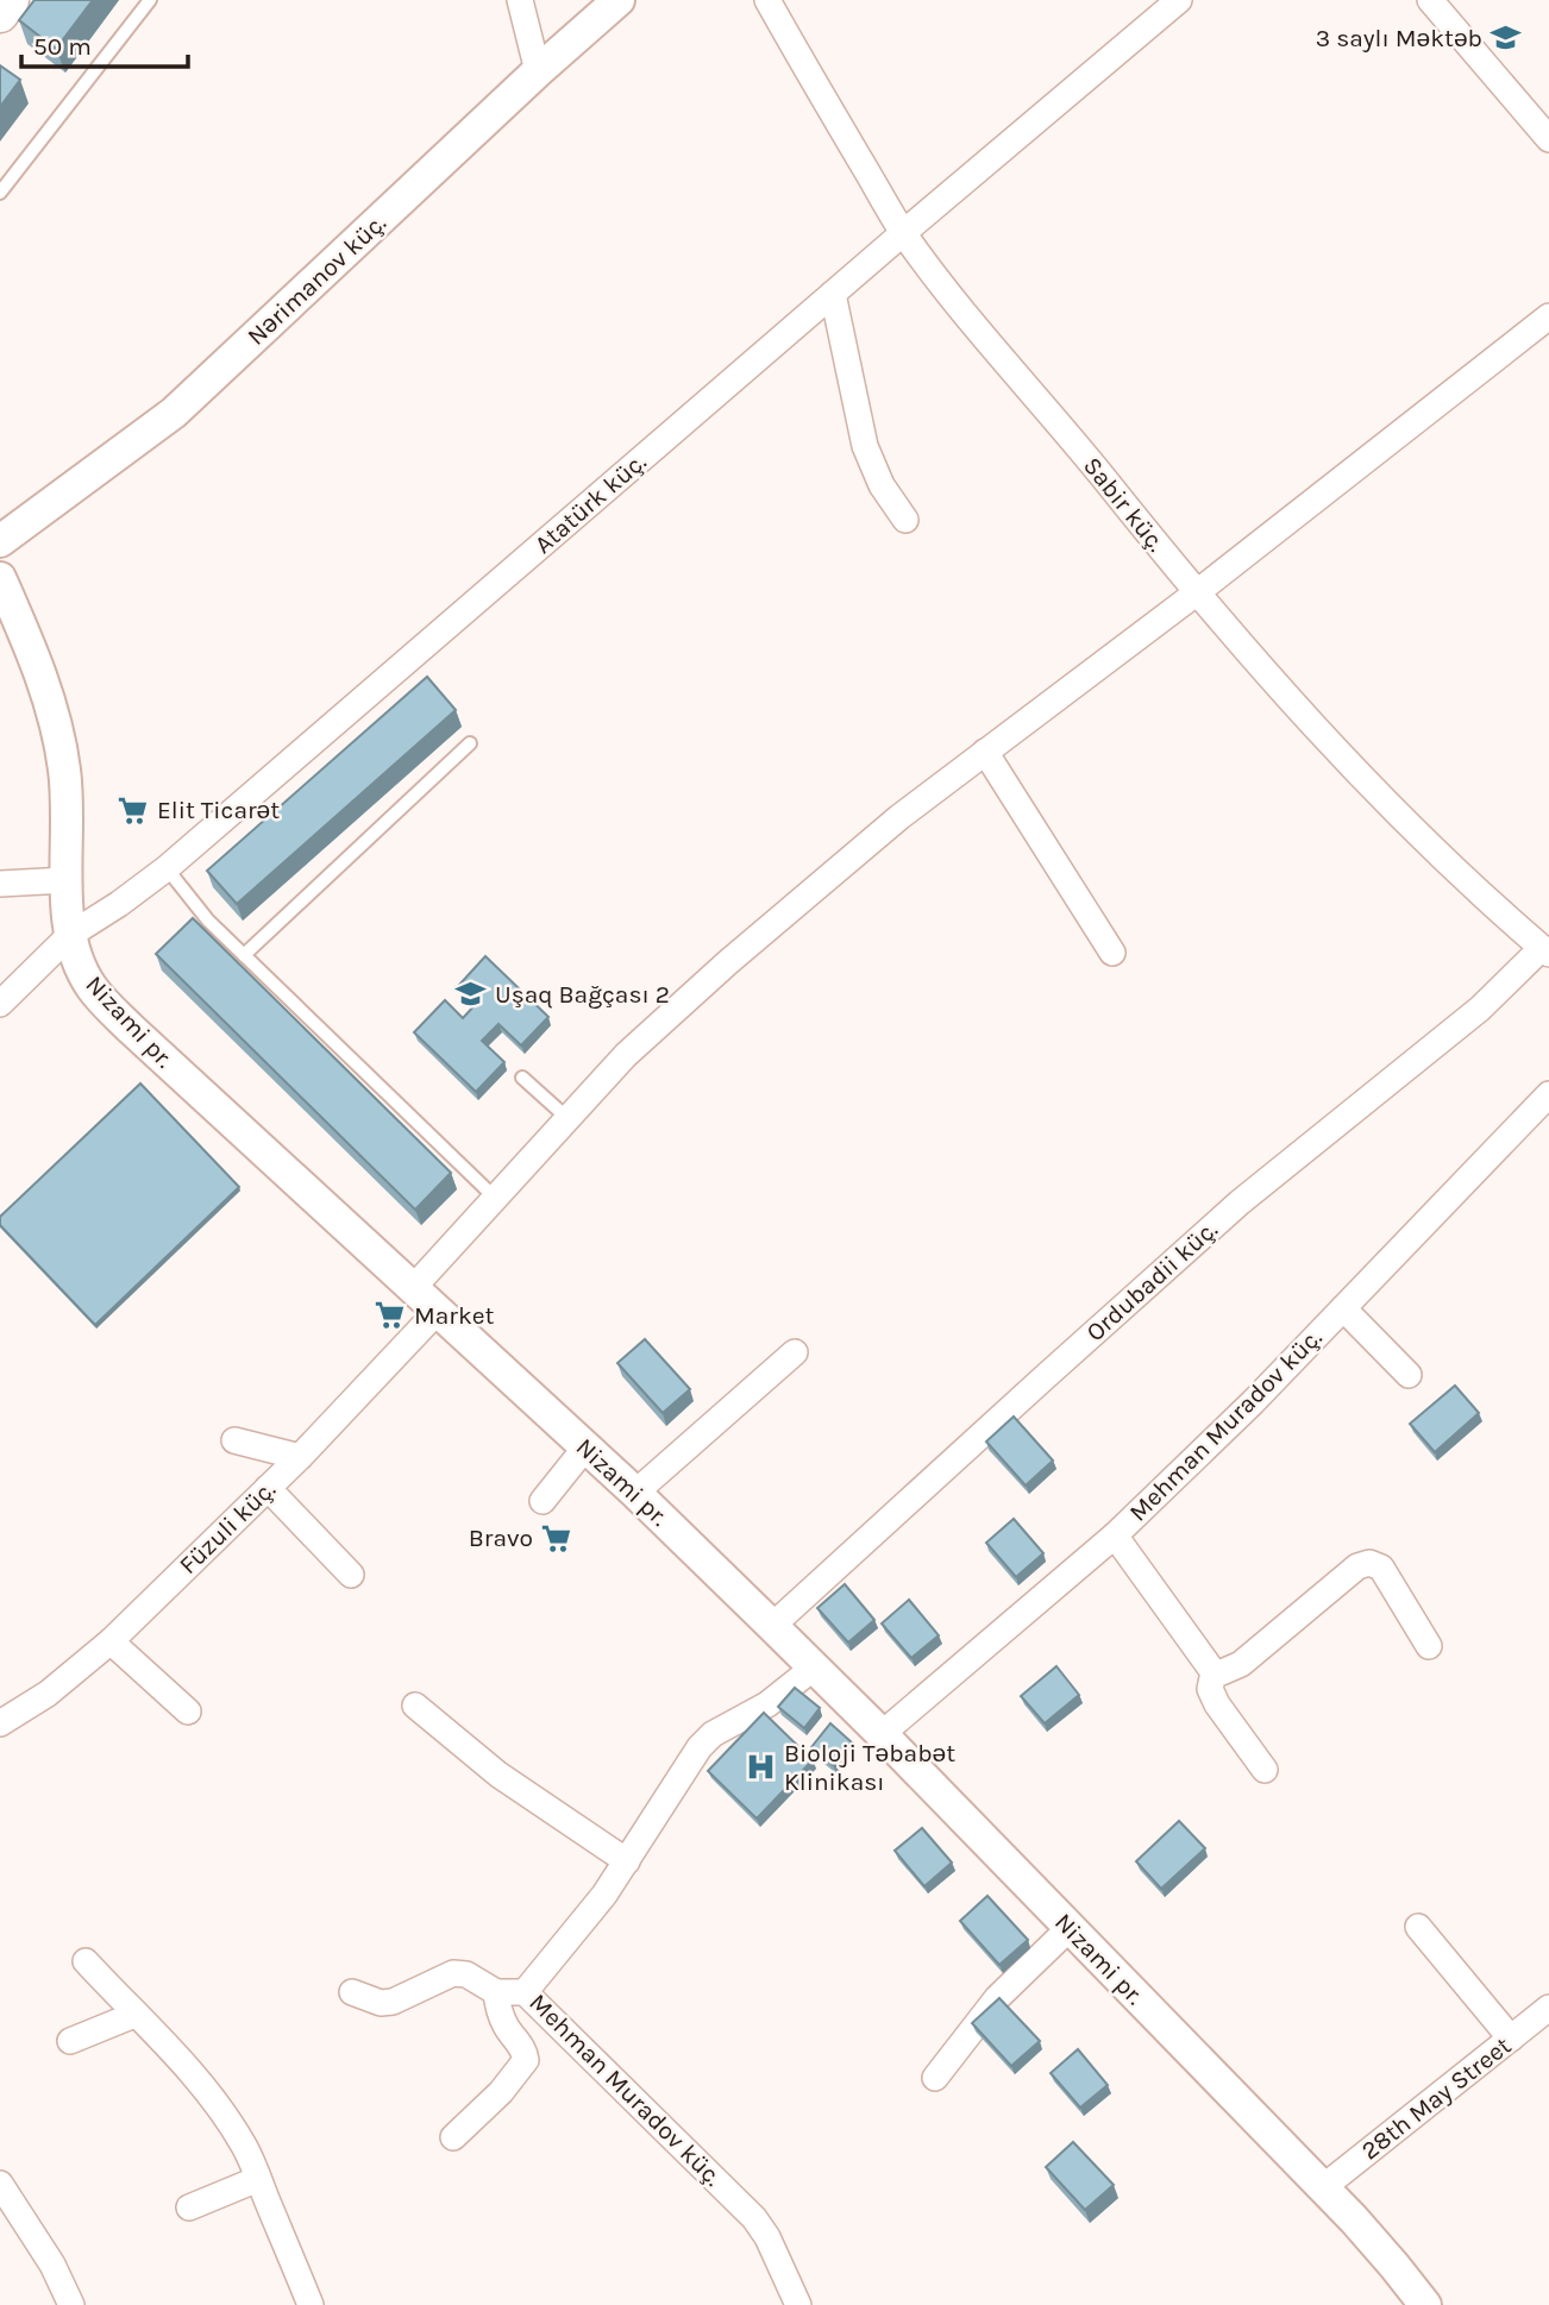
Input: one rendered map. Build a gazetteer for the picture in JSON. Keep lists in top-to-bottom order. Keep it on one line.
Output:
{"streets":{"street":["Nərimanov küç.","Atatürk küç.","Sabir küç.","Nizami pr.","Ordubadii küç.","Mehman Muradov küç.","Füzuli küç.","28th May Street"]},"crossings":[["Atatürk küç.","Sabir küç."],["Atatürk küç.","Nizami pr."],["Sabir küç.","Ordubadii küç."],["Nizami pr.","Ordubadii küç."],["Nizami pr.","Mehman Muradov küç."],["Nizami pr.","Füzuli küç."],["Nizami pr.","28th May Street"]],"places":{"school or university":["3 saylı Məktəb","Uşaq Bağçası 2"],"supermarket":["Elit Ticarət","Market","Bravo"],"hospital":["Bioloji Təbabət Klinikası"]},"scale_bar":"50 m"}
